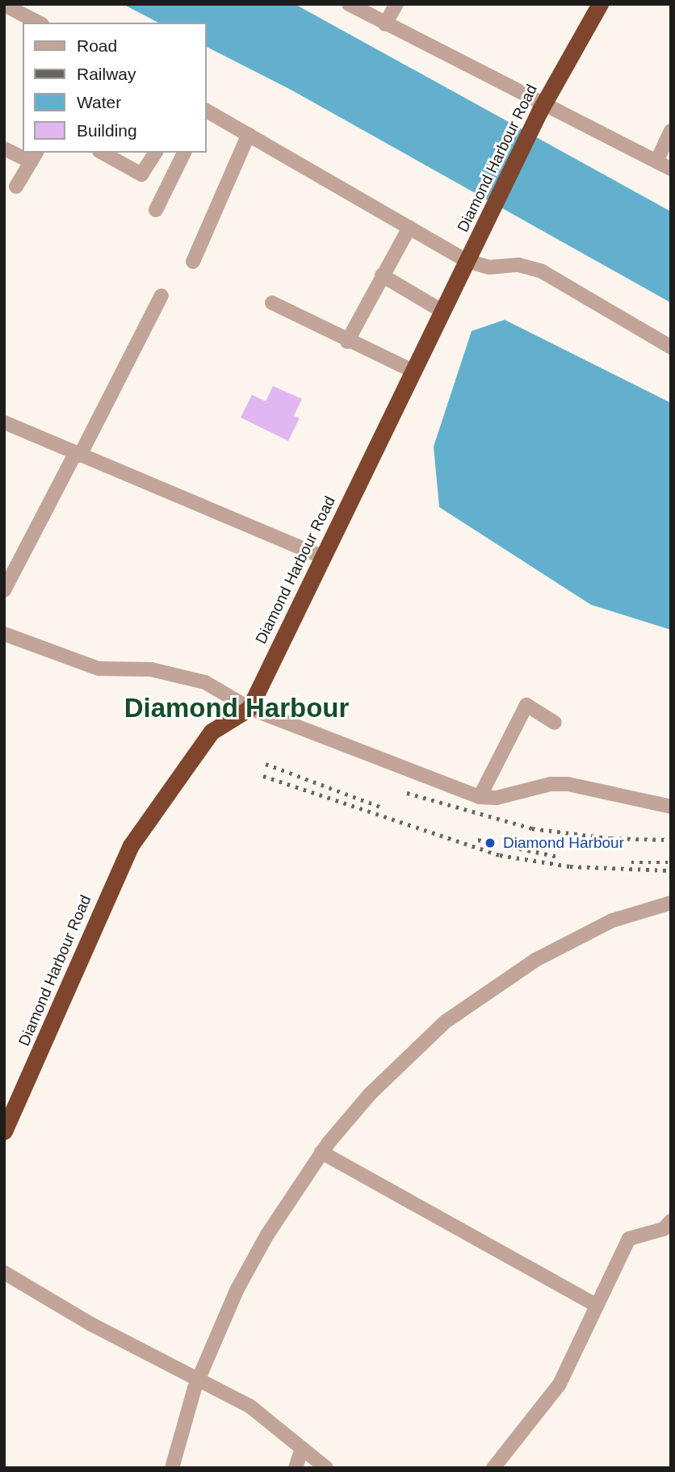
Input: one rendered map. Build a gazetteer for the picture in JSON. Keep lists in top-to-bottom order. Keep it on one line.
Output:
{"streets":{"highway":["Diamond Harbour Road"]},"districts":["Diamond Harbour"],"places":["Diamond Harbour"],"legend":["Road","Railway","Water","Building"]}
